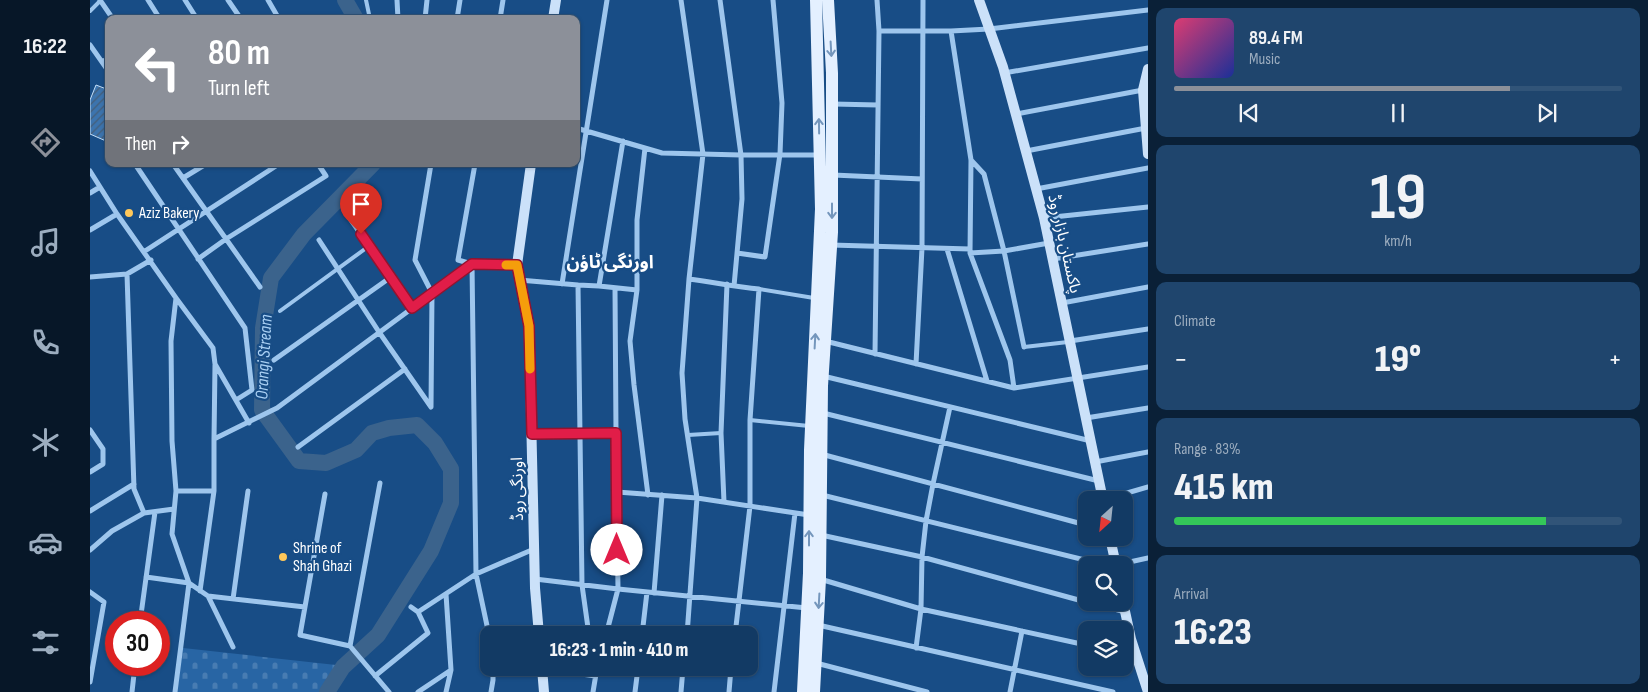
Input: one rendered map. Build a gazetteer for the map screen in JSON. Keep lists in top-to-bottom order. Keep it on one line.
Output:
{"streets":{"street":["پاکستان بازار روڈ","اورنگی روڈ"]},"districts":["اورنگی ٹاؤن"],"water":["Orangi Stream"],"places":["Aziz Bakery","Shrine of Shah Ghazi"],"north":"bottom left","page":{"tabs":"16:22","turn":["80 m","Turn left"],"song":["89.4 FM","Music"],"then":"Then","tile":[["19","km/h"],"Climate",["Range · 83%","415 km"],["Arrival","16:23"]],"heat":["−","19°","+"],"limit":"30","trip":"16:23 · 1 min · 410 m"}}
